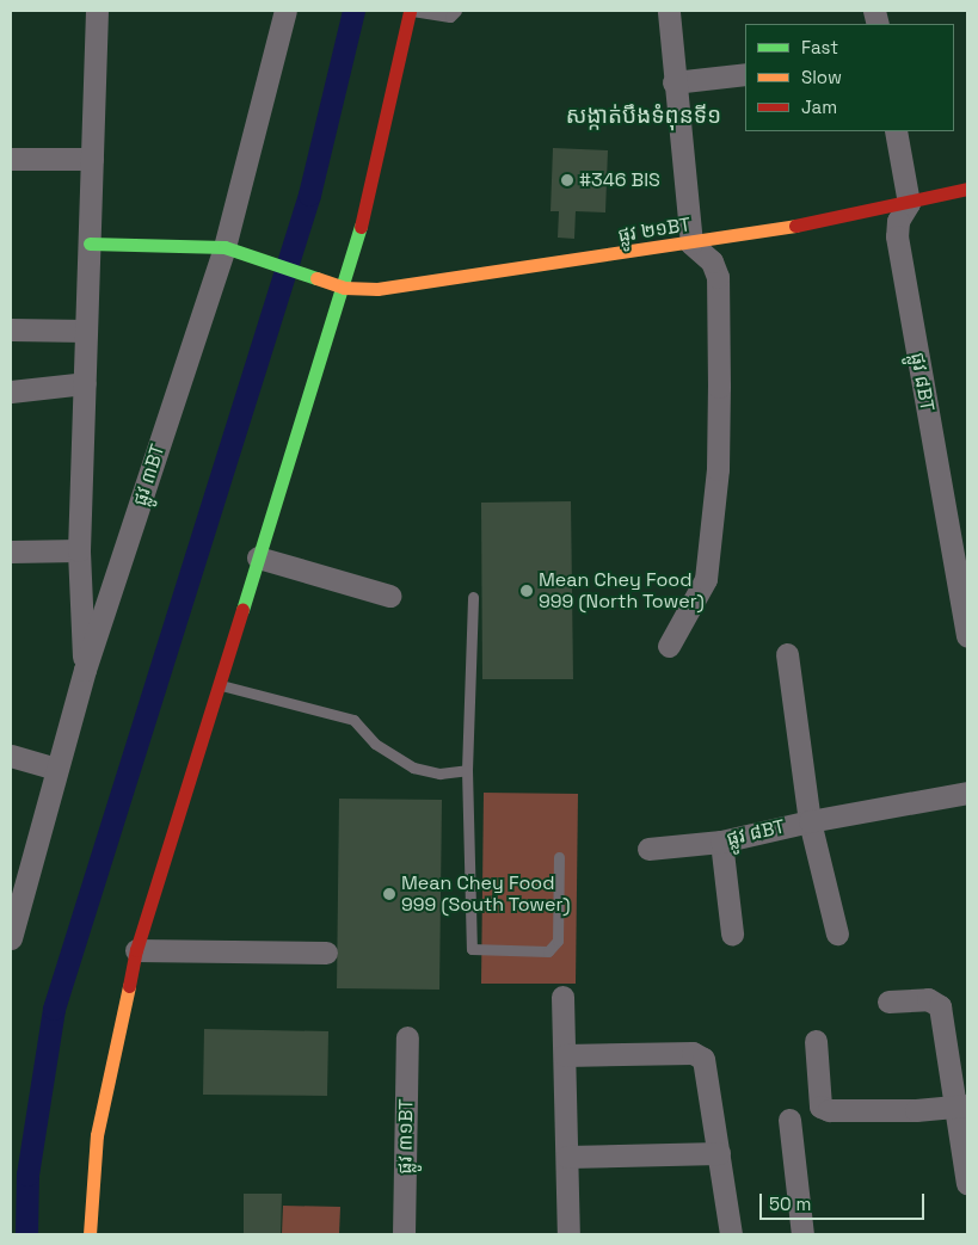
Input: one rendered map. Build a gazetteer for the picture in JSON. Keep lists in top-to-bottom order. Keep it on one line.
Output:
{"streets":{"street":["ផ្លូវ ២១BT","ផ្លូវ ៨BT","ផ្លូវ ៣BT","ផ្លូវ ៣១BT"]},"crossings":[["ផ្លូវ ២១BT","ផ្លូវ ៨BT"],["ផ្លូវ ២១BT","ផ្លូវ ៣BT"]],"districts":["សង្កាត់បឹងទំពុនទី១"],"places":["#346 BIS","Mean Chey Food 999 (North Tower)","Mean Chey Food 999 (South Tower)"],"legend":["Fast","Slow","Jam"],"scale_bar":"50 m"}
